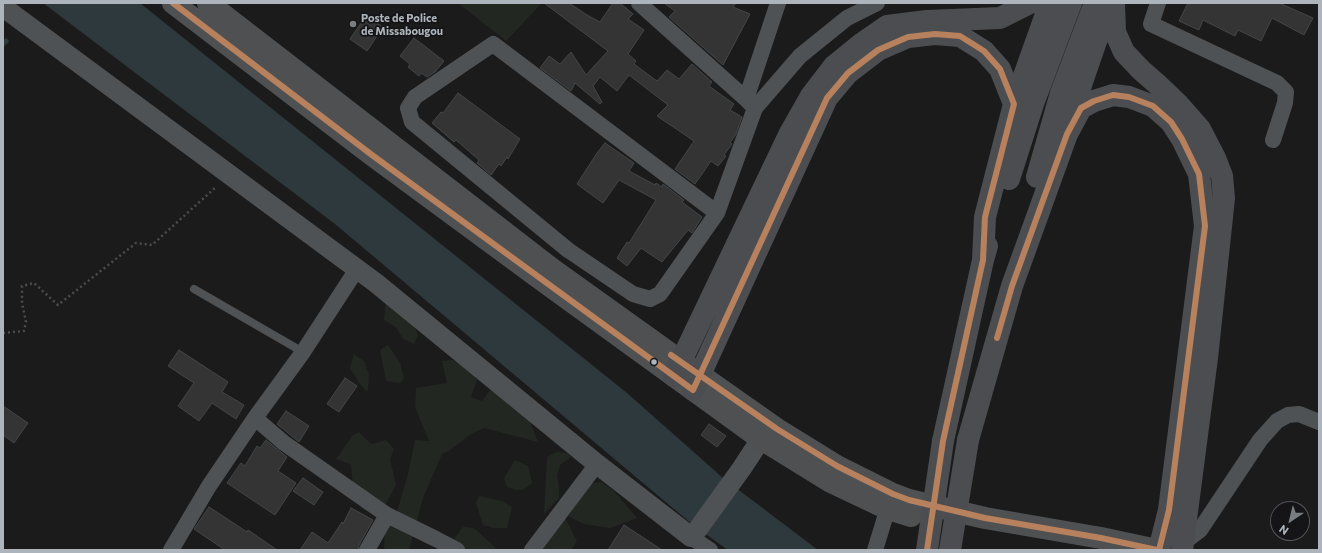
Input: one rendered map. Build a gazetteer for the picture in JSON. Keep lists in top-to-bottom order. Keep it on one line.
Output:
{"places":["Poste de Police de Missabougou"],"north":"bottom left"}
